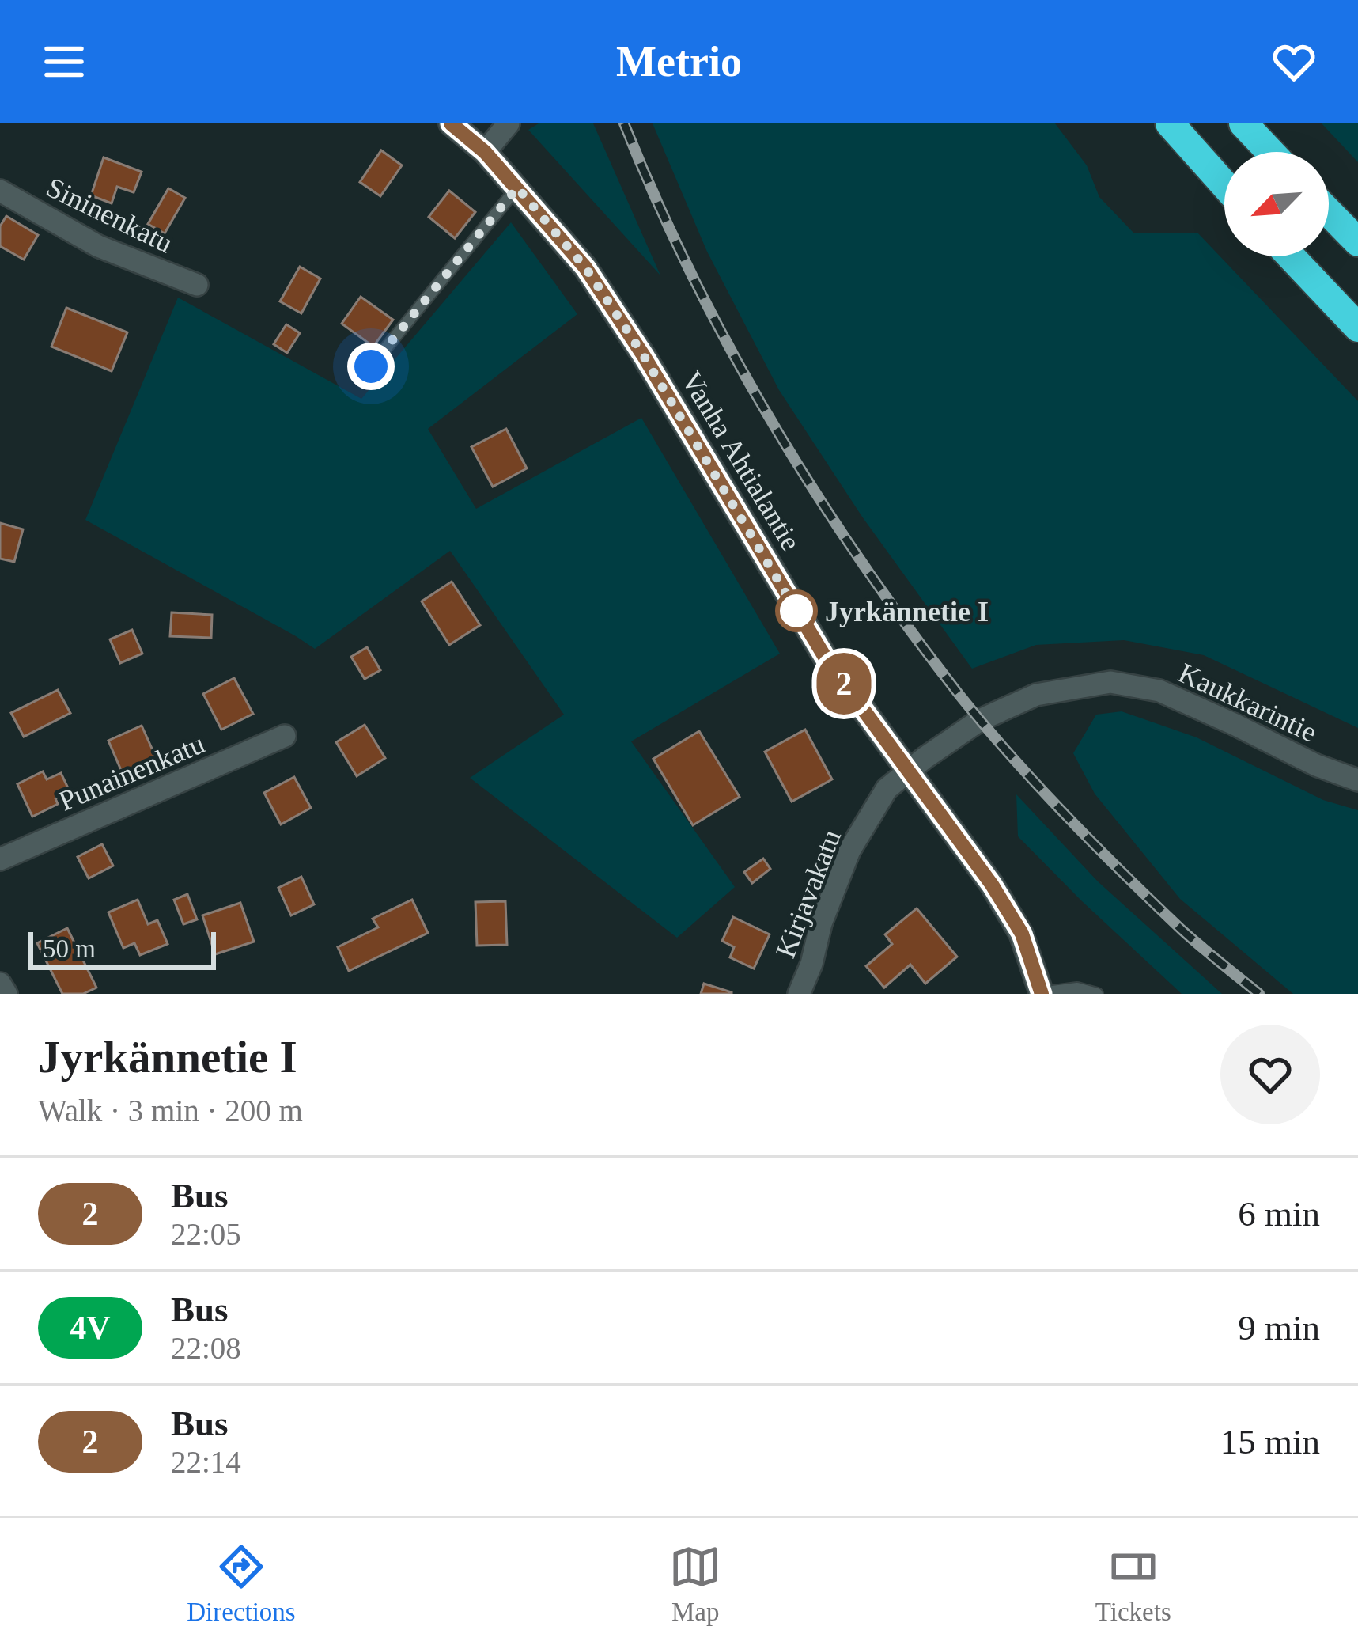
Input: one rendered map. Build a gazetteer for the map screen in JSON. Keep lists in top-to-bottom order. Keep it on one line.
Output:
{"streets":{"street":["Sininenkatu","Vanha Ahtialantie","Kaukkarintie","Punainenkatu","Kirjavakatu"]},"crossings":[["Vanha Ahtialantie","Kaukkarintie"],["Vanha Ahtialantie","Kirjavakatu"],["Kaukkarintie","Kirjavakatu"]],"places":["Jyrkännetie I"],"lines":["bus line 2"],"scale_bar":"50 m","north":"bottom left","page":{"header":"Metrio","on_map":"2","scale":"50 m","heading":["Jyrkännetie I","Walk · 3 min · 200 m"],"list":[{"mark":"2","name":"Bus","note":"22:05","value":"6 min"},{"mark":"4V","name":"Bus","note":"22:08","value":"9 min"},{"mark":"2","name":"Bus","note":"22:14","value":"15 min"}],"tabs":["Directions","Map","Tickets"]}}
